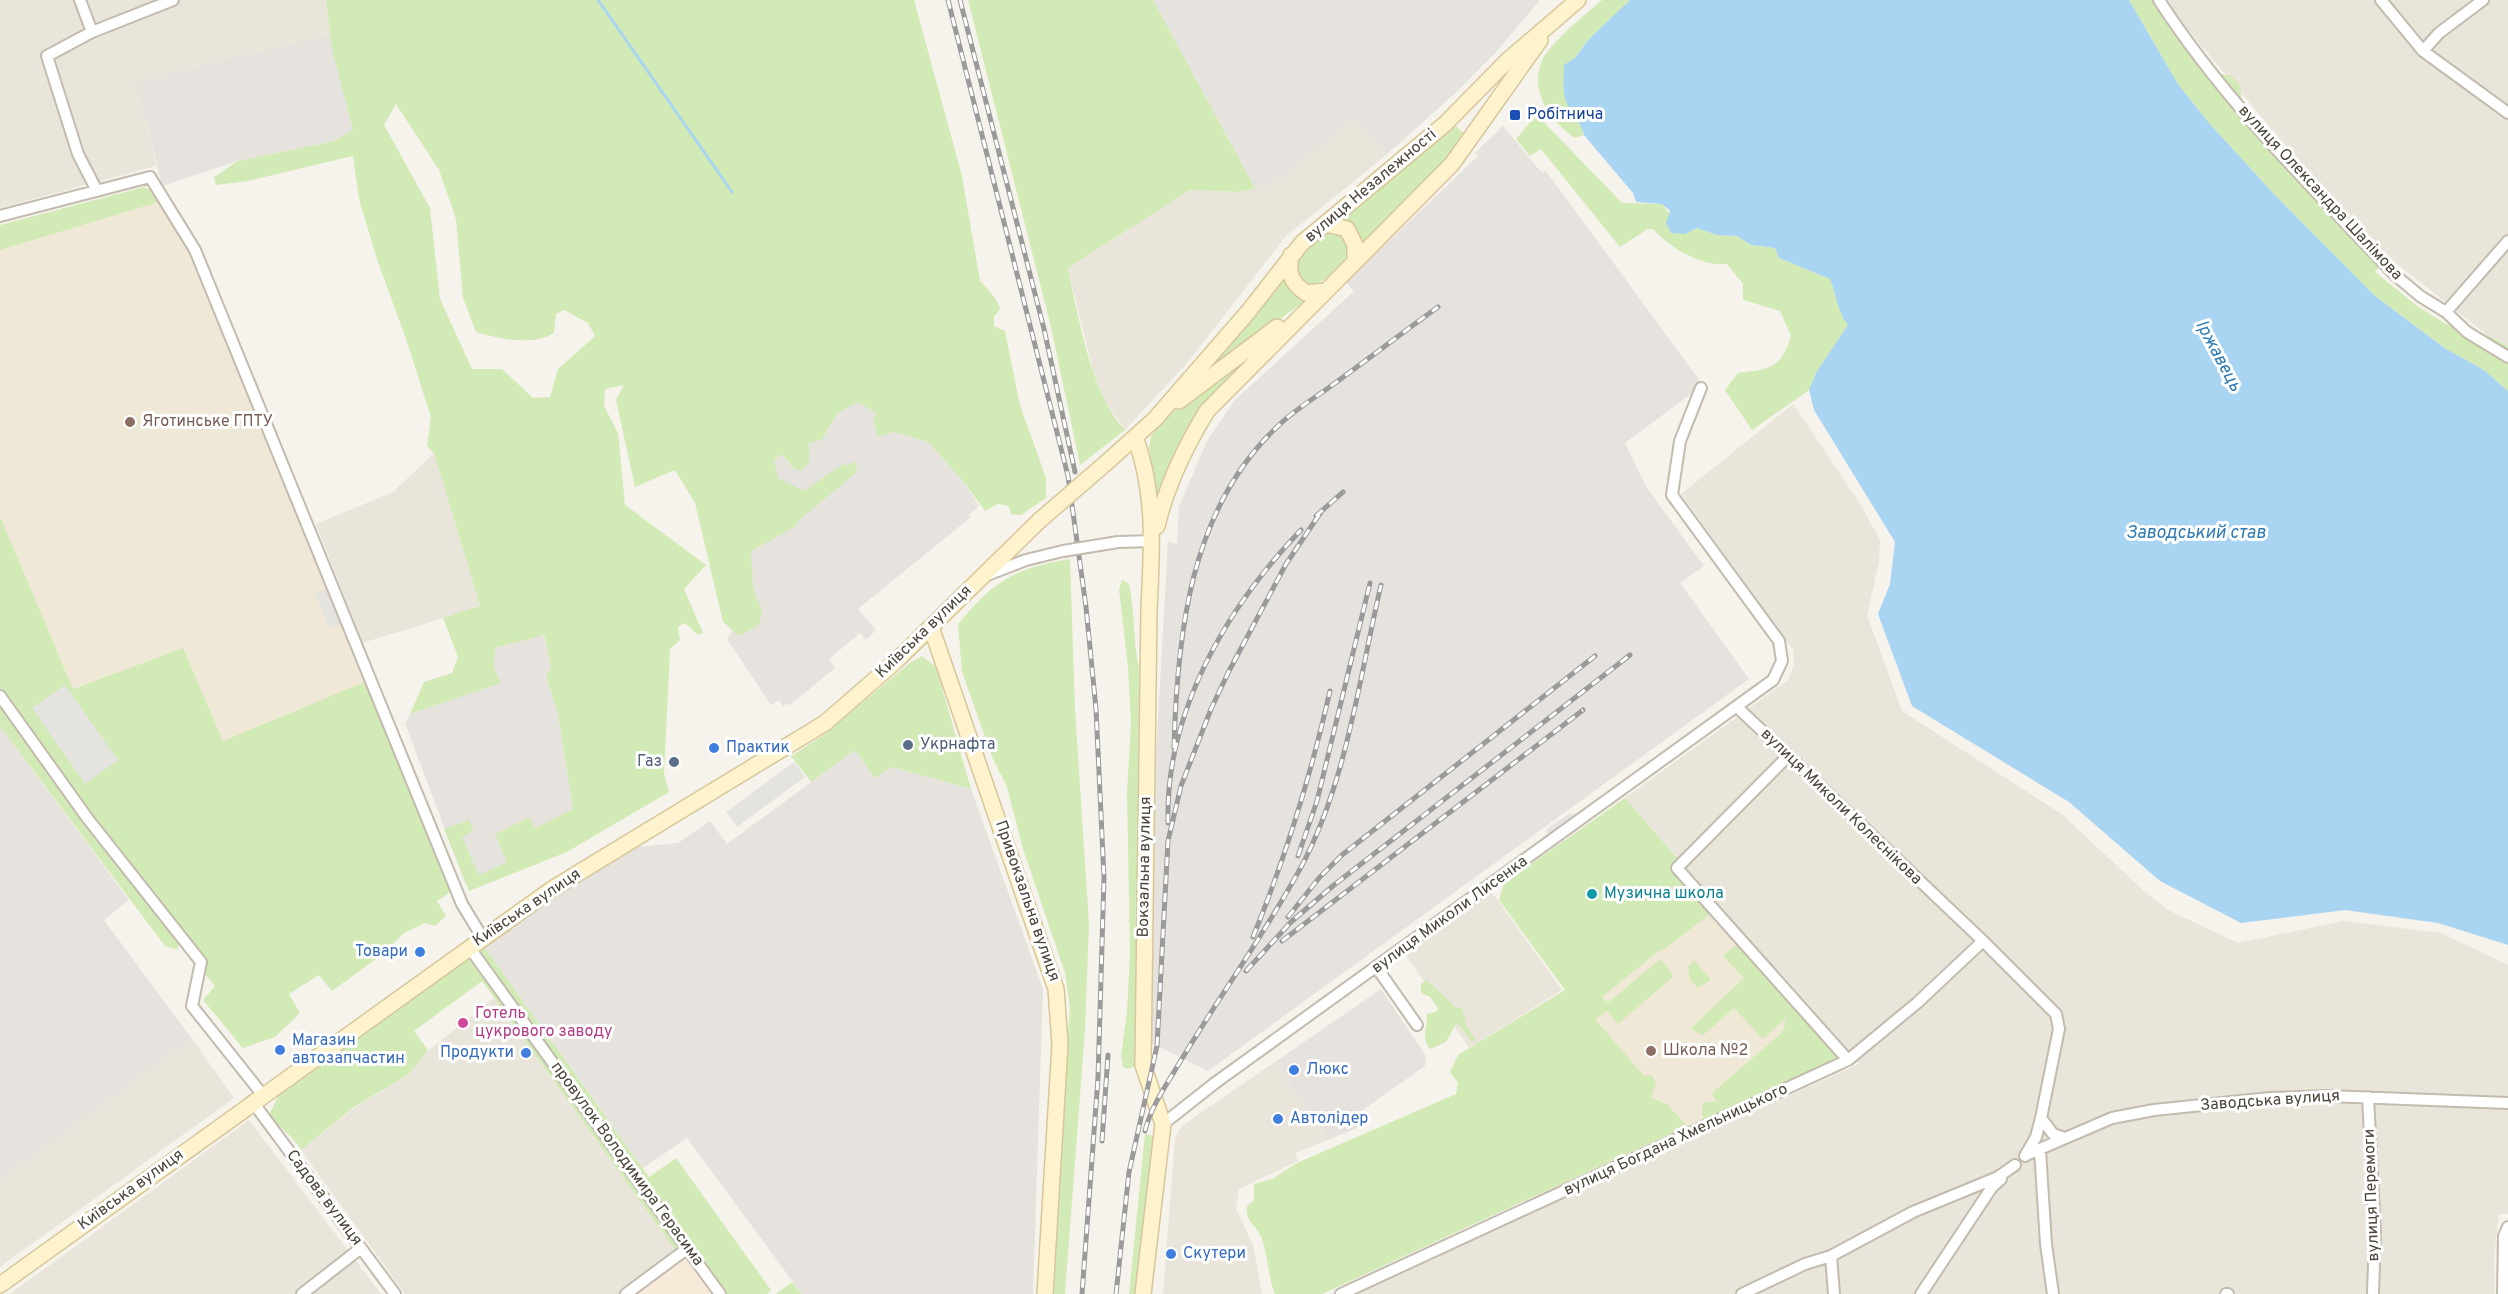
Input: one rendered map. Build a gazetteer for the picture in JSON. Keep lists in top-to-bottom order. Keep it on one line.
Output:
{"streets":{"main road":["вулиця Незалежності","Київська вулиця","Вокзальна вулиця","Привокзальна вулиця"],"street":["вулиця Олександра Шалімова","вулиця Миколи Колеснікова","вулиця Миколи Лисенка","Заводська вулиця","вулиця Богдана Хмельницького","провулок Володимира Герасима","вулиця Перемоги","Садова вулиця"]},"crossings":[["вулиця Незалежності","Київська вулиця"],["вулиця Незалежності","Вокзальна вулиця"],["Київська вулиця","Привокзальна вулиця"],["Київська вулиця","провулок Володимира Герасима"],["Київська вулиця","Садова вулиця"],["вулиця Миколи Колеснікова","вулиця Миколи Лисенка"],["вулиця Миколи Колеснікова","Заводська вулиця"],["вулиця Миколи Колеснікова","вулиця Богдана Хмельницького"],["Вокзальна вулиця","вулиця Миколи Лисенка"],["Заводська вулиця","вулиця Перемоги"]],"water":["Іржавець","Заводський став"],"places":{"transit":["Робітнича"],"other":["Яготинське ГПТУ","Укрнафта","Практик","Газ","Музична школа","Товари","Готель цукрового заводу","Магазин автозапчастин","Школа №2","Продукти","Люкс","Автолідер","Скутери"]}}
